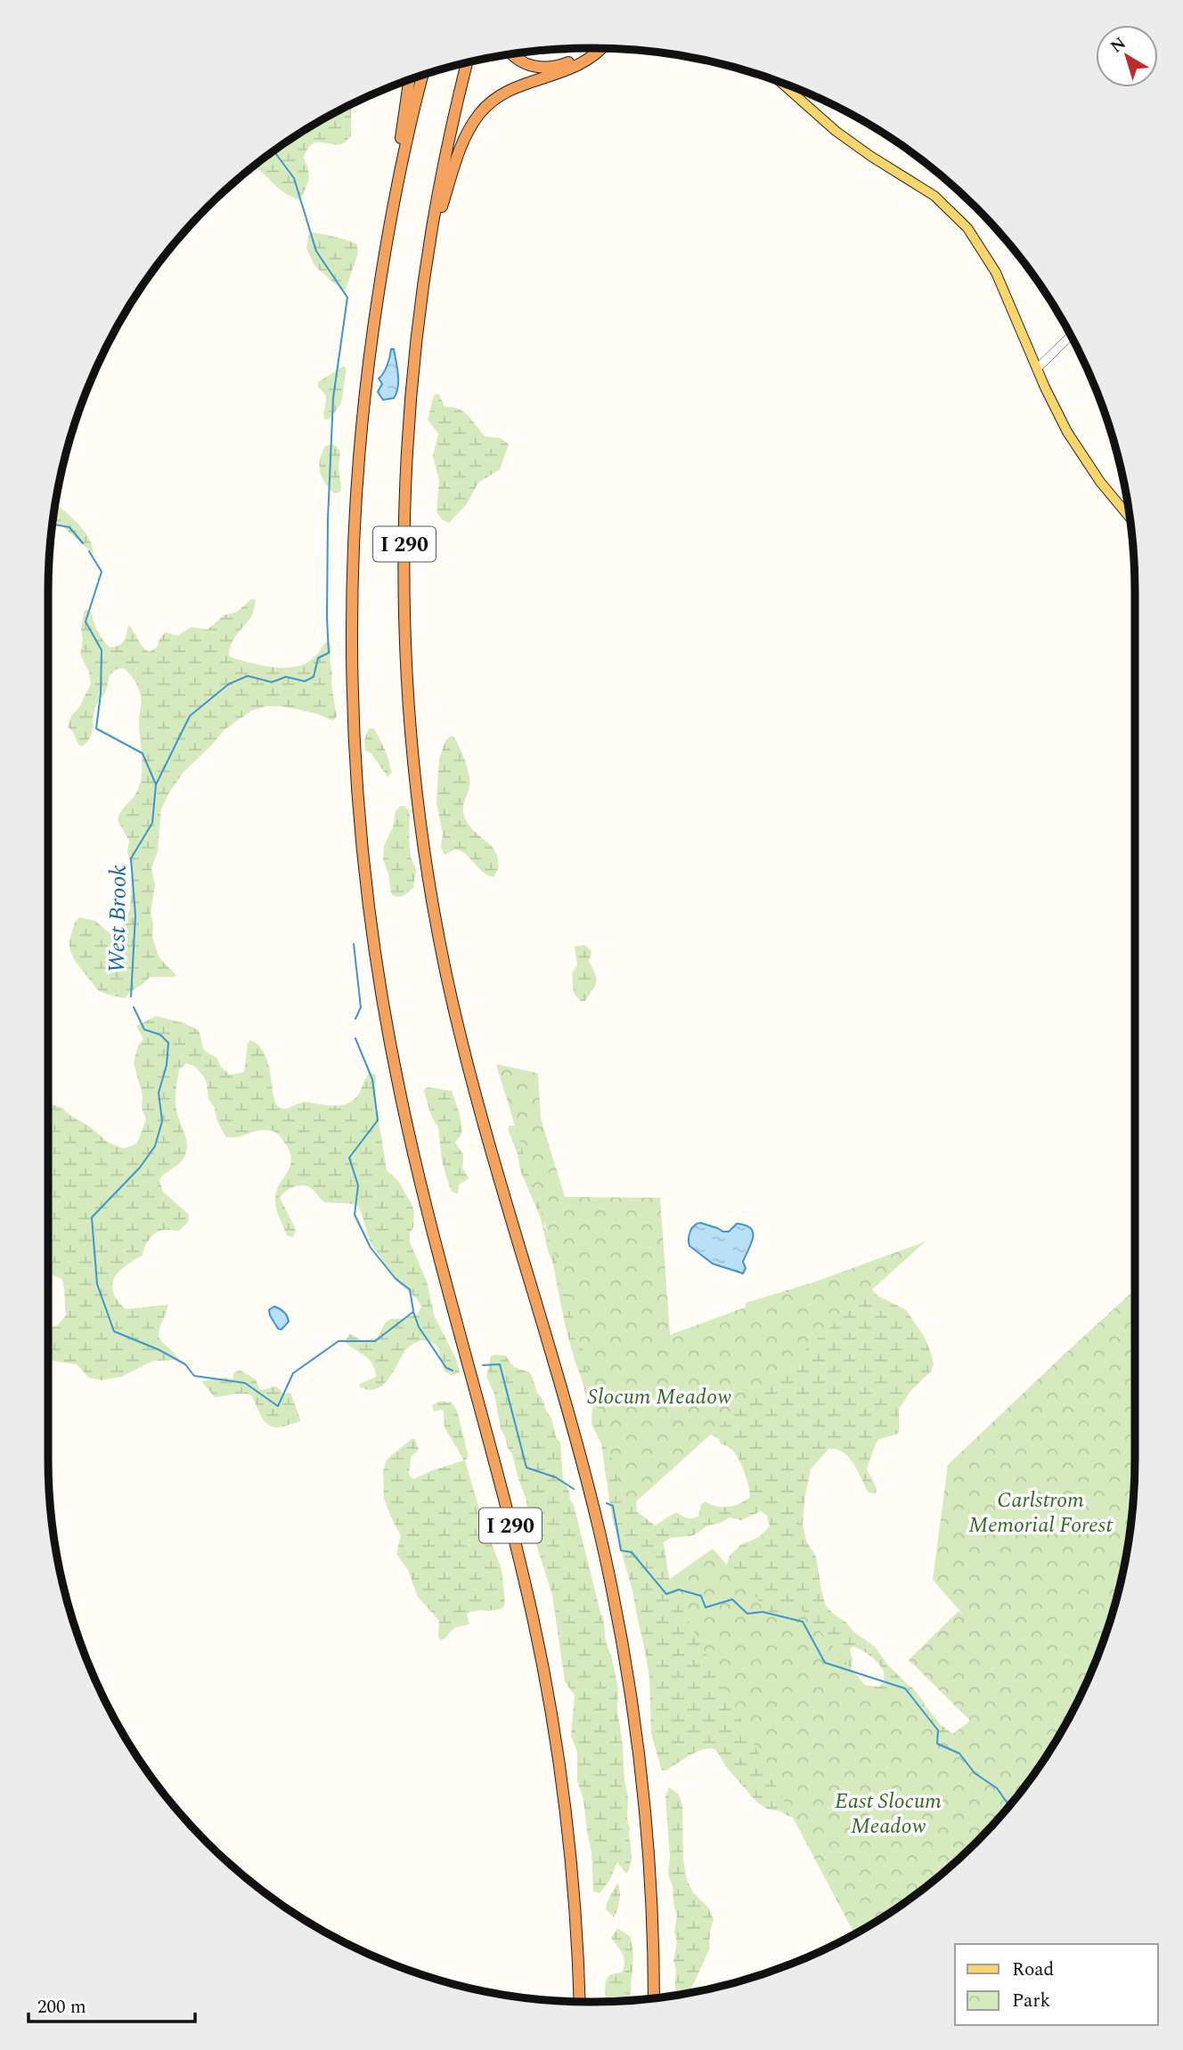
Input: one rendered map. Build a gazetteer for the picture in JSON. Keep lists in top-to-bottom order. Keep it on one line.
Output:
{"streets":{"highway":["I 290"]},"water":["West Brook"],"parks":["Slocum Meadow","Carlstrom Memorial Forest","East Slocum Meadow"],"legend":["Road","Park"],"scale_bar":"200 m","north":"top left"}
